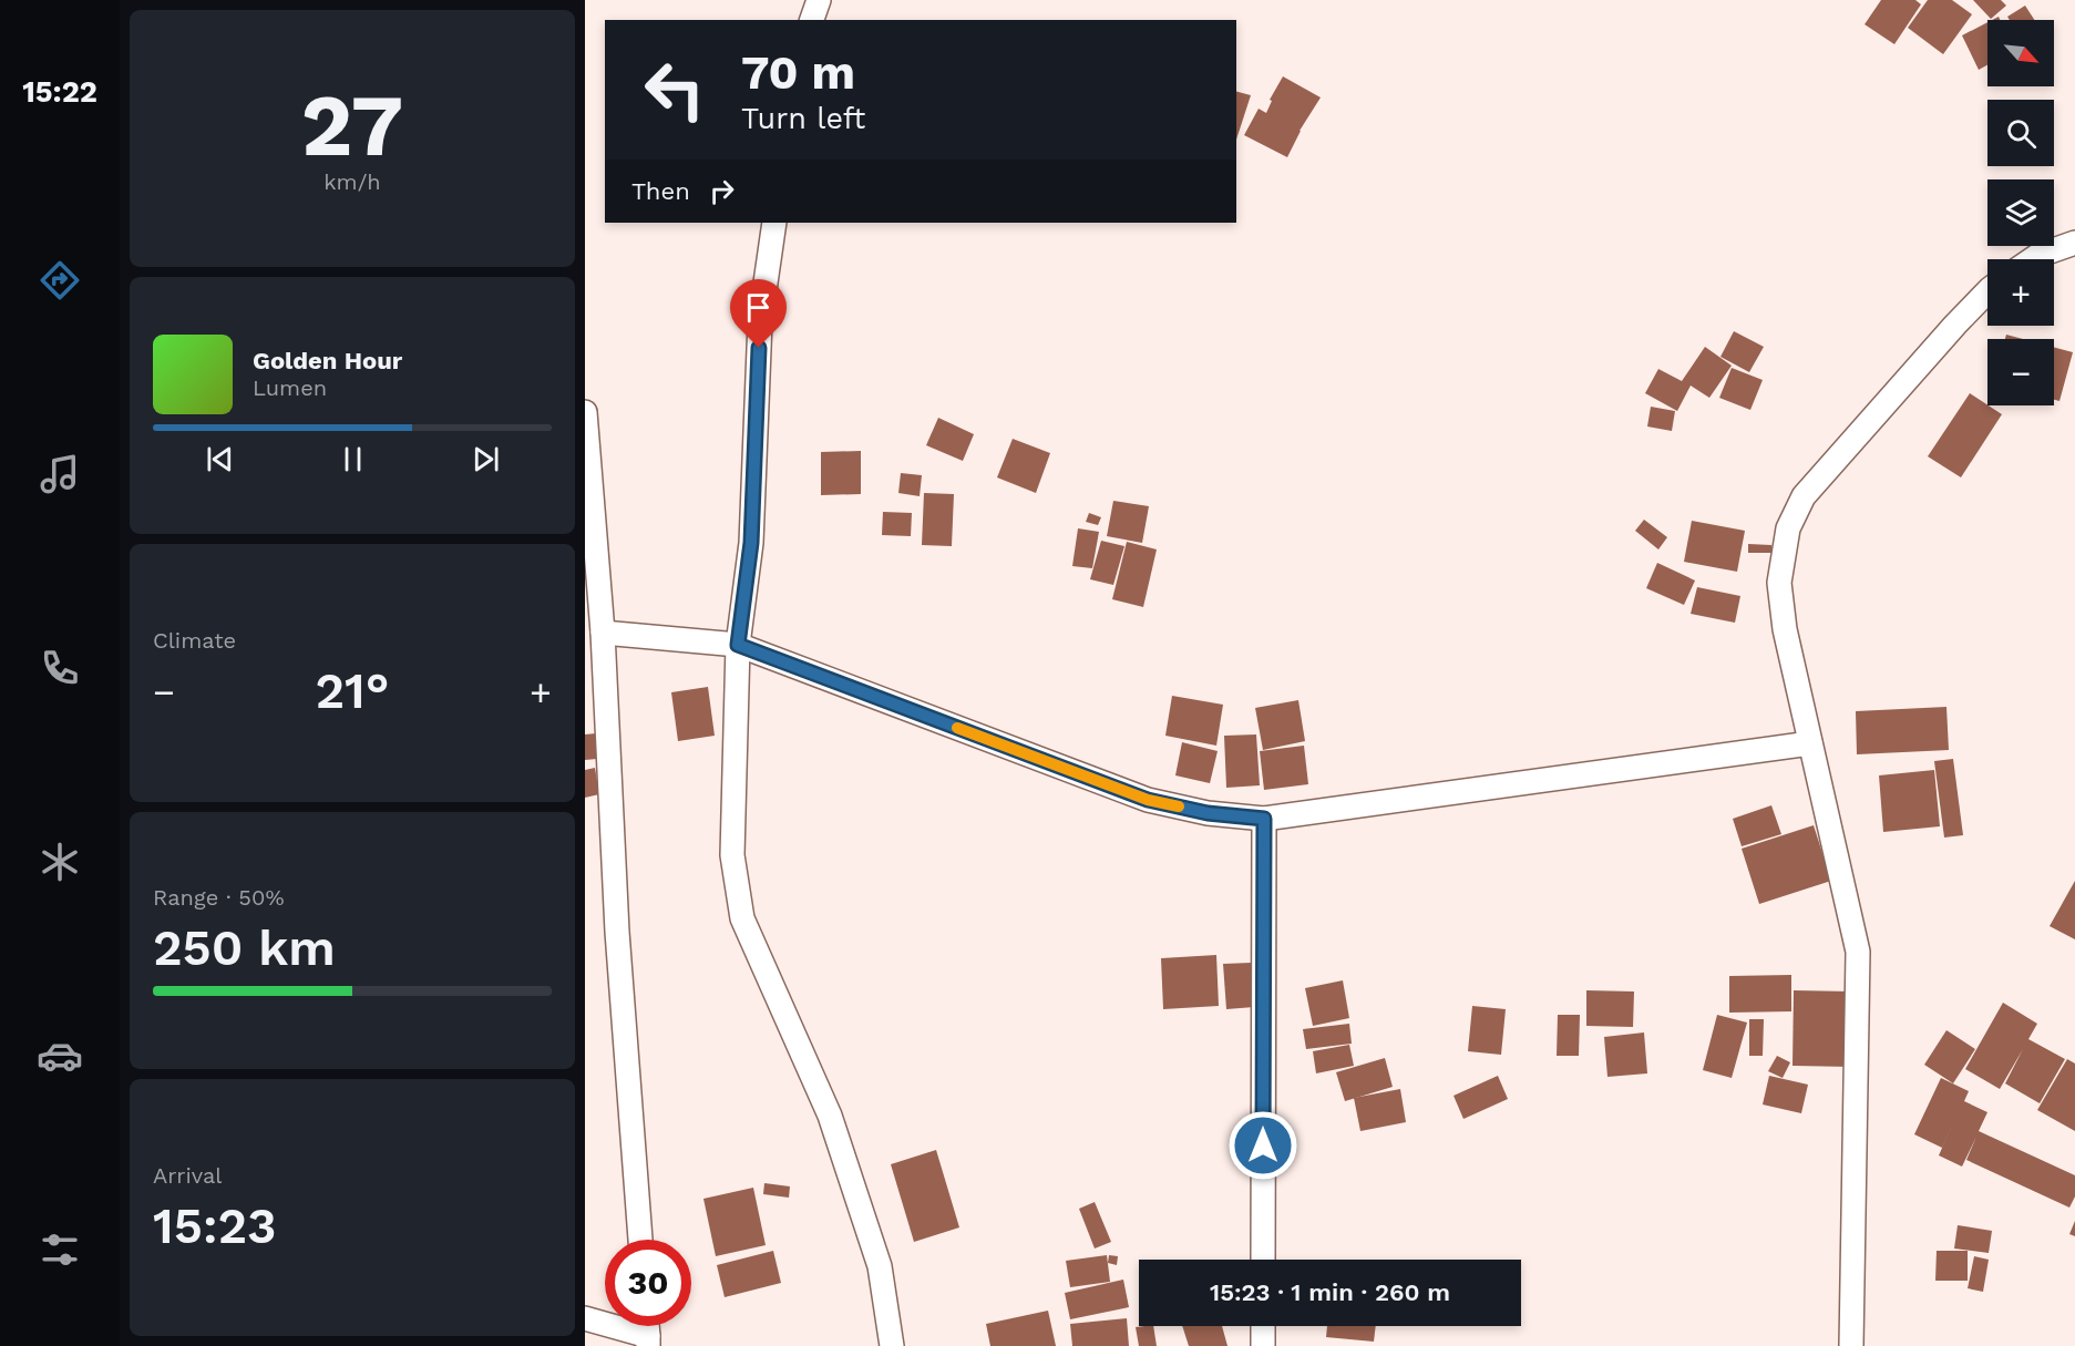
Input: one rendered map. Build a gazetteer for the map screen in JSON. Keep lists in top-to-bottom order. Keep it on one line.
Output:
{"north":"bottom right","page":{"tabs":"15:22","tile":[["27","km/h"],"Climate",["Range · 50%","250 km"],["Arrival","15:23"]],"map_buttons":["+","−"],"turn":["70 m","Turn left"],"then":"Then","song":["Golden Hour","Lumen"],"heat":["−","21°","+"],"limit":"30","trip":"15:23 · 1 min · 260 m"}}
